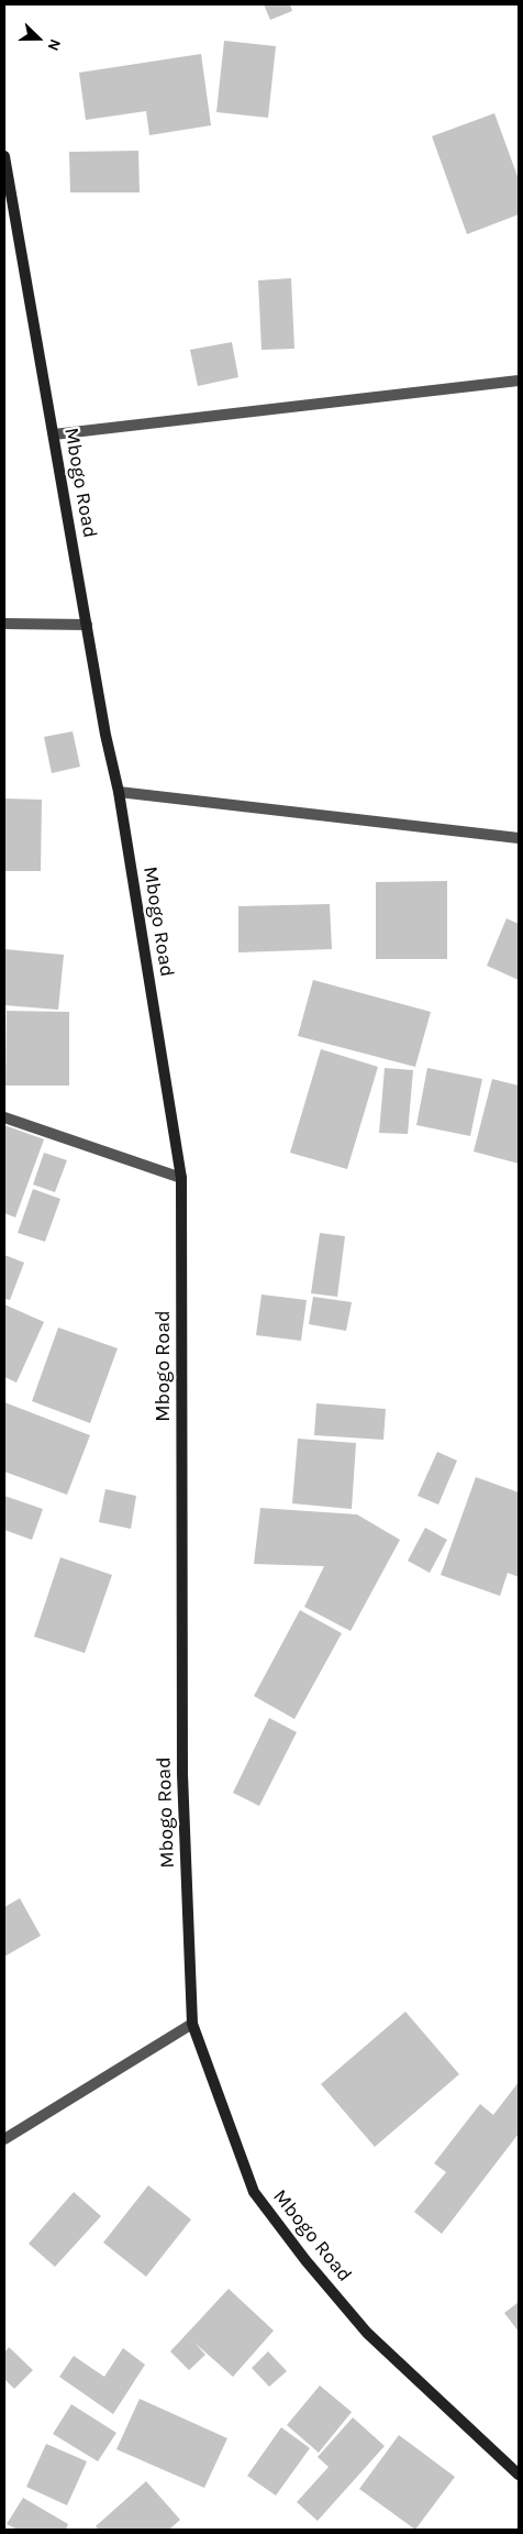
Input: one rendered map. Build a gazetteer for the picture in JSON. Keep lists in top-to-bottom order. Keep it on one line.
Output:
{"streets":{"main road":["Mbogo Road"]},"north":"right"}
